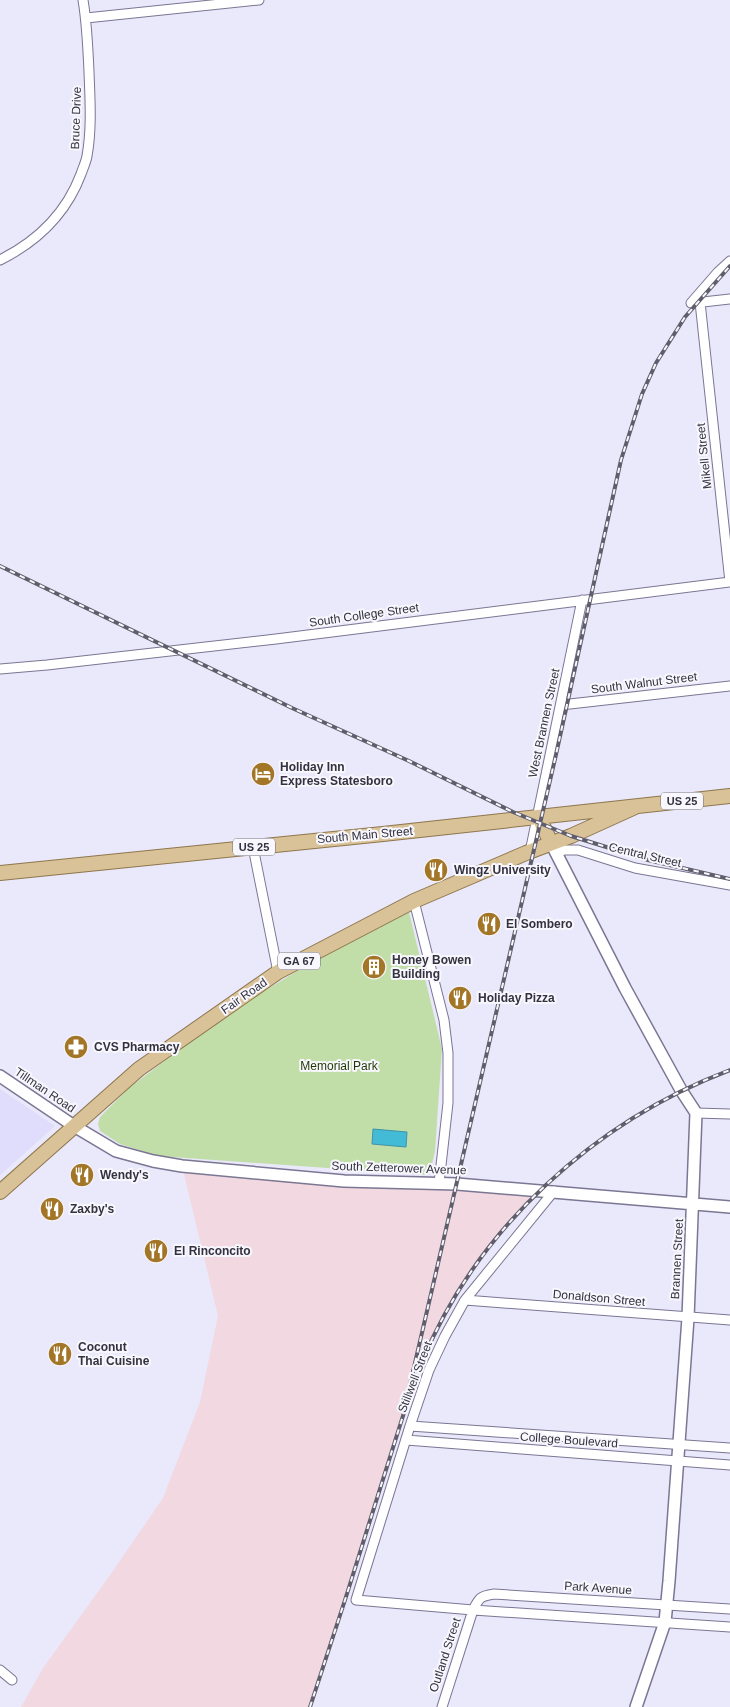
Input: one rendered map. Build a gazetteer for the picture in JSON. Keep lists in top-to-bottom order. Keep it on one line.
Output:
{"streets":{"main road":["US 25","South Main Street","GA 67","Fair Road"],"street":["Bruce Drive","Mikell Street","South College Street","South Walnut Street","West Brannen Street","Central Street","Tillman Road","South Zetterower Avenue","Brannen Street","Donaldson Street","Stillwell Street","College Boulevard","Park Avenue","Outland Street"]},"crossings":[["Mikell Street","South College Street"],["South College Street","West Brannen Street"],["South Walnut Street","West Brannen Street"],["West Brannen Street","South Main Street"],["West Brannen Street","Fair Road"],["South Main Street","GA 67"],["Central Street","GA 67"],["Central Street","Fair Road"],["GA 67","Fair Road"],["Fair Road","Tillman Road"],["Fair Road","South Zetterower Avenue"],["Tillman Road","South Zetterower Avenue"],["South Zetterower Avenue","Brannen Street"],["South Zetterower Avenue","Stillwell Street"],["Brannen Street","Donaldson Street"],["Brannen Street","College Boulevard"],["Brannen Street","Park Avenue"],["Donaldson Street","Stillwell Street"],["Stillwell Street","College Boulevard"],["Stillwell Street","Park Avenue"],["Stillwell Street","Outland Street"],["Park Avenue","Outland Street"]],"parks":["Memorial Park"],"places":{"hotel":["Holiday Inn Express Statesboro"],"restaurant":["Wingz University","El Sombero","Holiday Pizza","Wendy's","Zaxby's","El Rinconcito","Coconut Thai Cuisine"],"building":["Honey Bowen Building"],"pharmacy":["CVS Pharmacy"]}}
